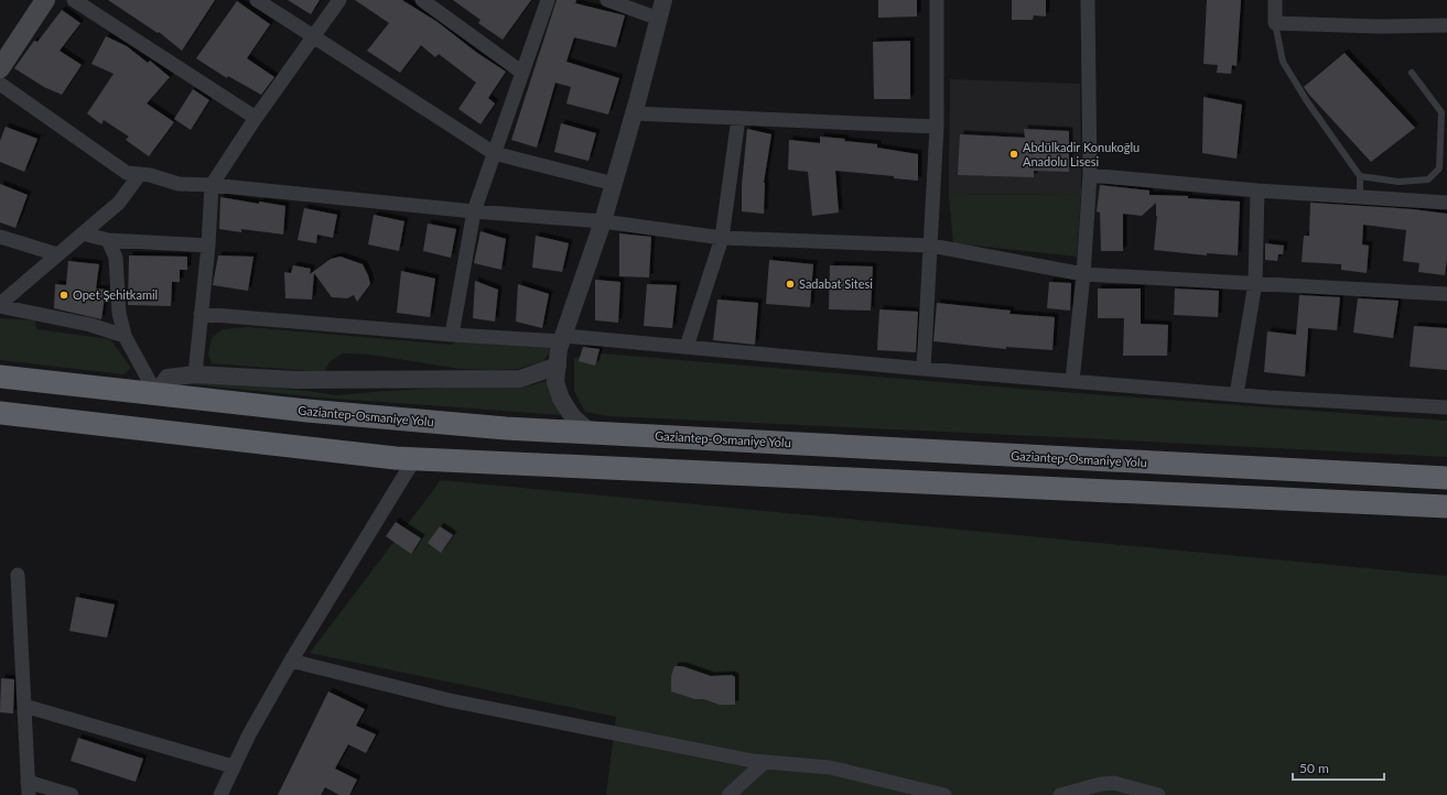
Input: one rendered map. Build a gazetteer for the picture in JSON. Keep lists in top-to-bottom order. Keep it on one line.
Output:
{"streets":{"highway":["Gaziantep-Osmaniye Yolu"]},"places":["Abdülkadir Konukoğlu Anadolu Lisesi","Sadabat Sitesi","Opet Şehitkamil"],"scale_bar":"50 m"}
